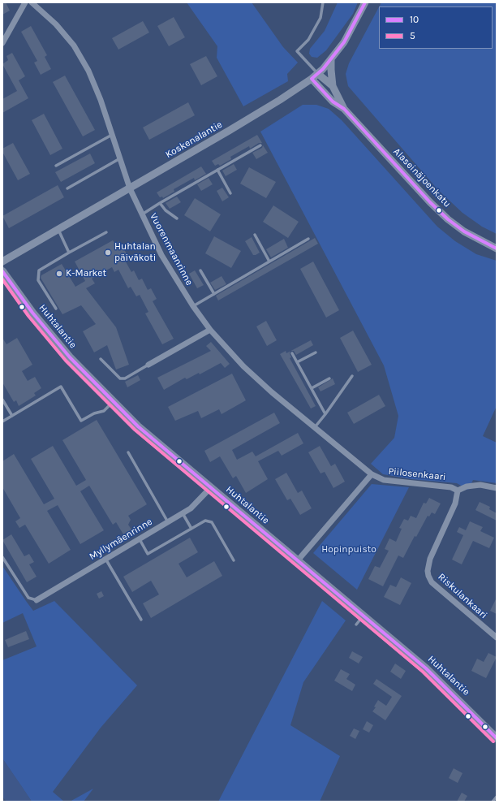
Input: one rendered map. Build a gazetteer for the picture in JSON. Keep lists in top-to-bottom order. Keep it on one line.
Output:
{"streets":{"main road":["Huhtalantie"],"street":["Koskenalantie","Alaseinäjoenkatu","Vuorenmaanrinne","Piilosenkaari","Myllymäenrinne","Riskulankaari"]},"crossings":[["Koskenalantie","Alaseinäjoenkatu"],["Koskenalantie","Vuorenmaanrinne"],["Vuorenmaanrinne","Piilosenkaari"],["Huhtalantie","Myllymäenrinne"],["Piilosenkaari","Riskulankaari"]],"parks":["Hopinpuisto"],"places":["Huhtalan päiväkoti","K-Market"],"lines":["transit line 10","transit line 5"],"legend":["10","5"]}
